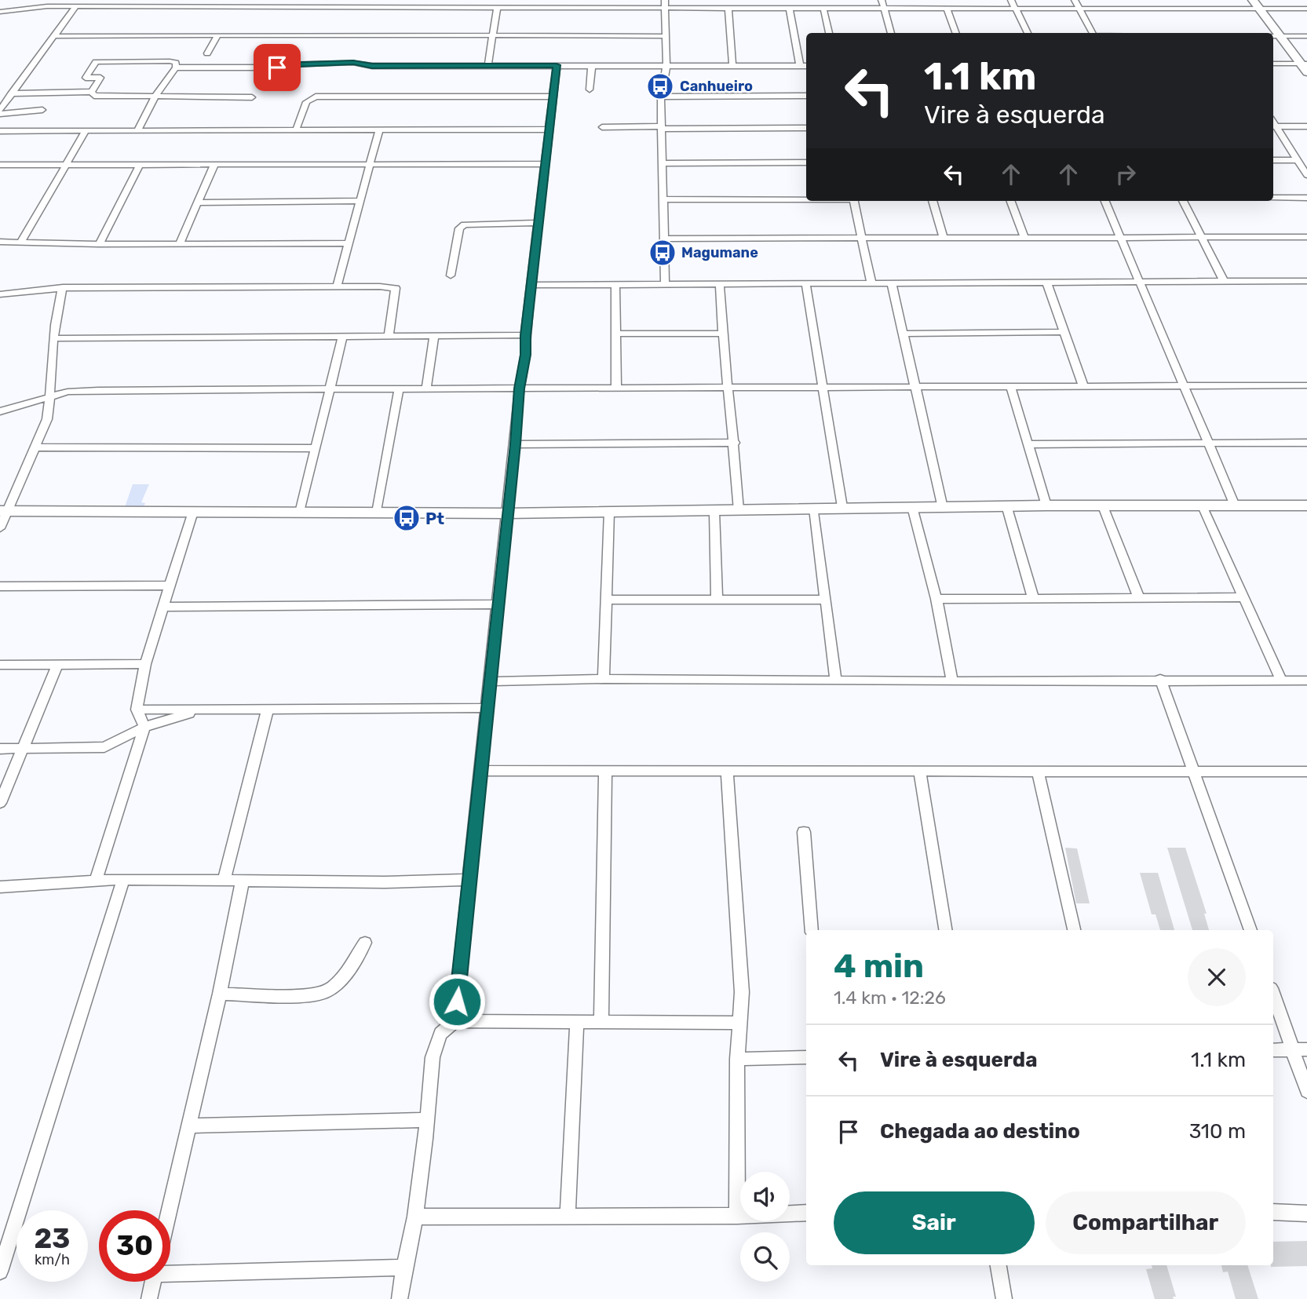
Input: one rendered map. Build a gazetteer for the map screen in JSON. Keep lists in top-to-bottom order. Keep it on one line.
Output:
{"places":{"bus stop":["Canhueiro","Magumane","Pt"]},"page":{"turn":["1.1 km","Vire à esquerda"],"heading":["4 min","1.4 km · 12:26"],"list":[{"name":"Vire à esquerda","value":"1.1 km"},{"name":"Chegada ao destino","value":"310 m"}],"buttons":["Sair","Compartilhar"],"speed":"23 km/h","limit":"30"}}
